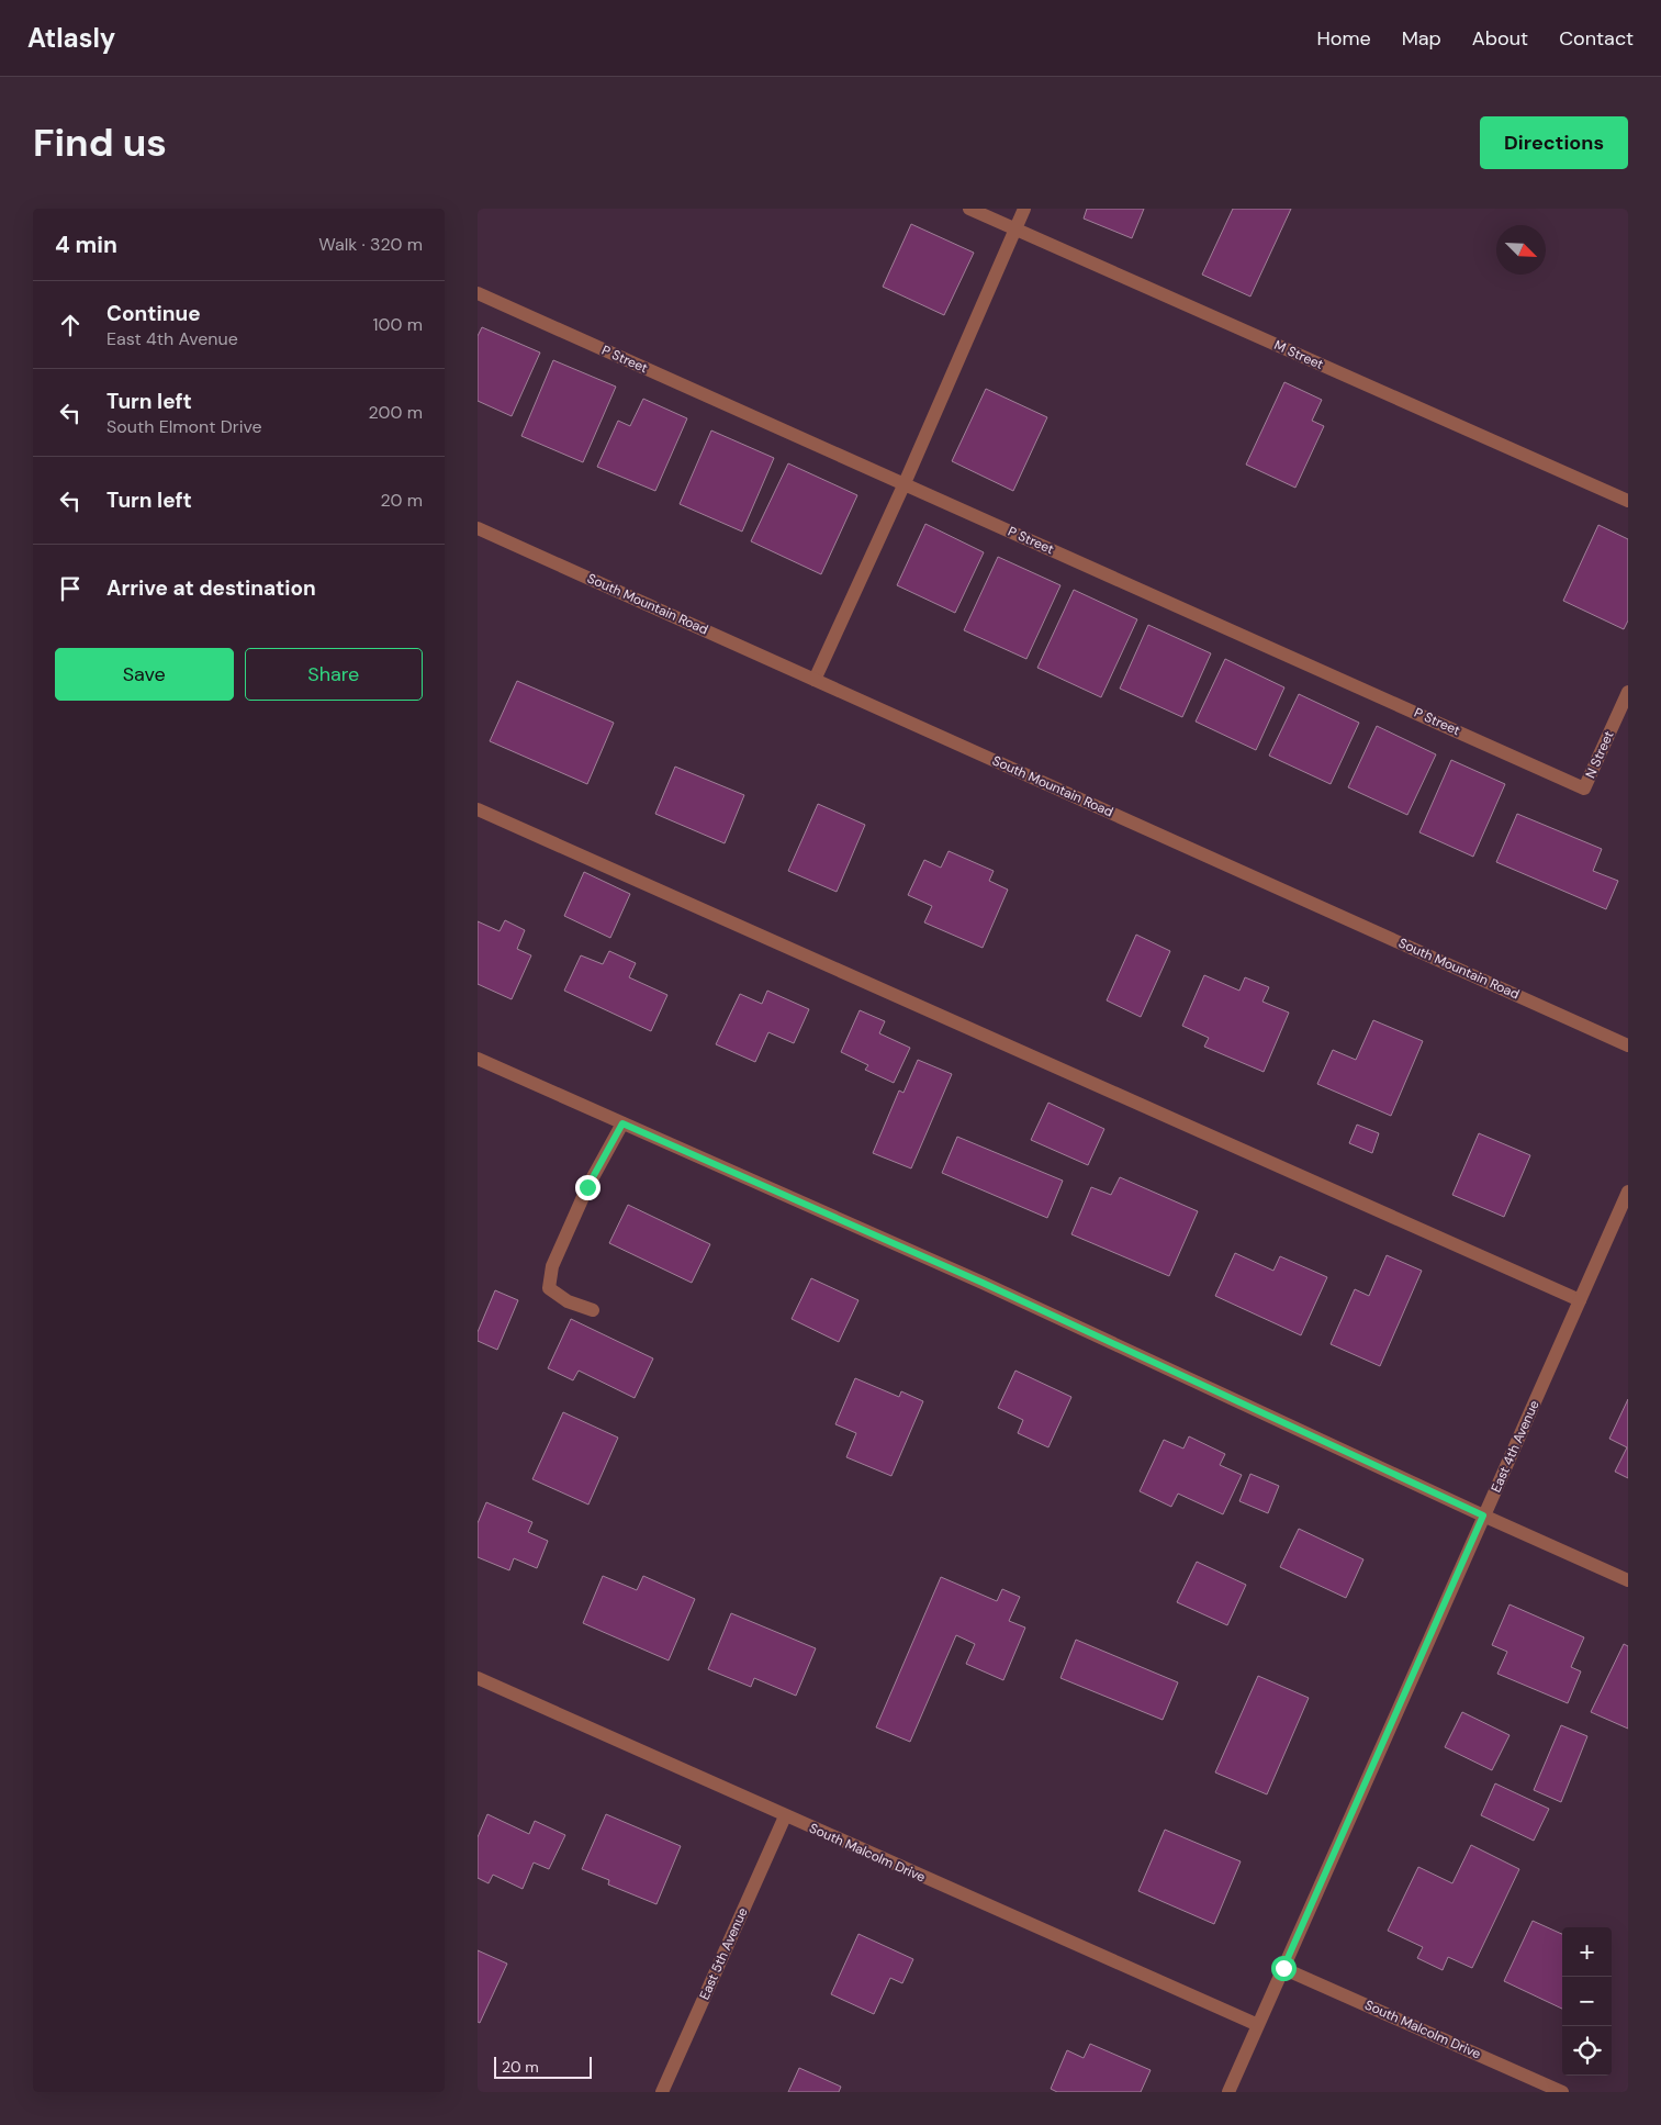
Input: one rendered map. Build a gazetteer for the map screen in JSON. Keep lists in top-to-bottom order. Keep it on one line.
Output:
{"streets":{"street":["M Street","P Street","South Mountain Road","N Street","East 4th Avenue","South Malcolm Drive","East 5th Avenue"]},"crossings":[["P Street","N Street"],["East 4th Avenue","South Malcolm Drive"],["South Malcolm Drive","East 5th Avenue"]],"scale_bar":"20 m","north":"bottom right","page":{"header":"Atlasly","nav":["Home","Map","About","Contact"],"buttons":["Directions",["Save","Share"]],"title":"Find us","heading":["4 min","Walk · 320 m"],"list":[["Continue","East 4th Avenue","100 m"],["Turn left","South Elmont Drive","200 m"],["Turn left","20 m"],"Arrive at destination"],"map_buttons":["+","−"],"scale":"20 m"}}
